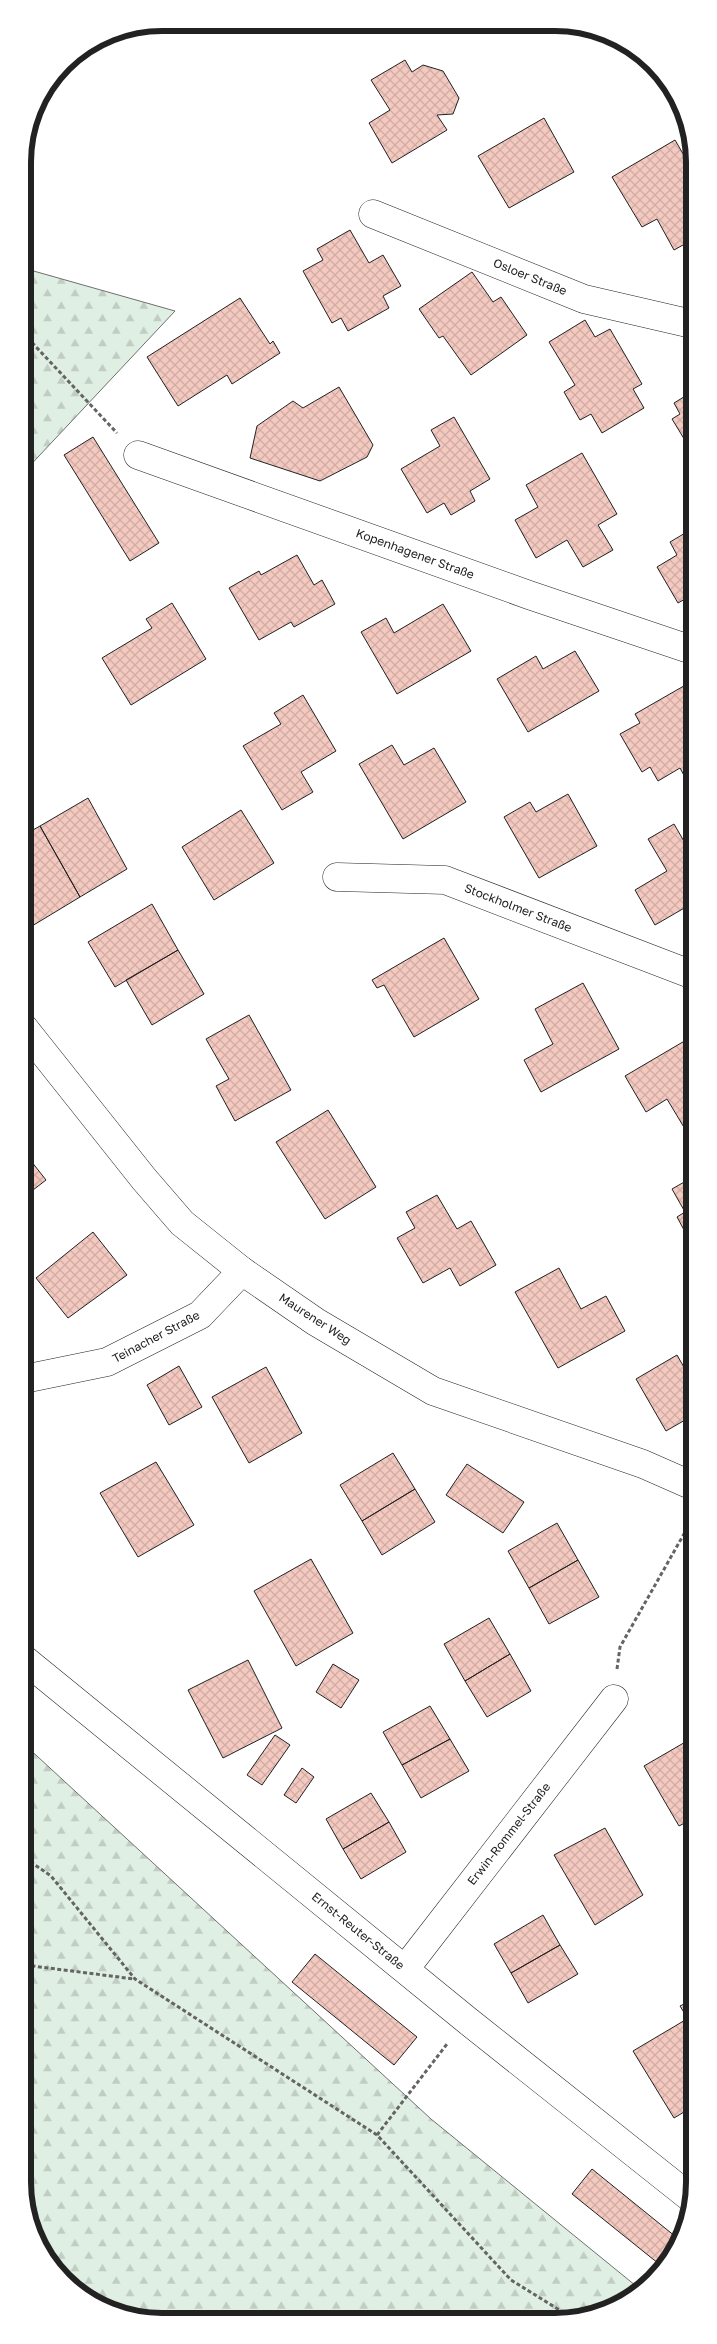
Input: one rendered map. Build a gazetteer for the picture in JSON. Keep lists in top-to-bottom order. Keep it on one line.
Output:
{"streets":{"street":["Osloer Straße","Kopenhagener Straße","Stockholmer Straße","Maurener Weg","Teinacher Straße","Erwin-Rommel-Straße","Ernst-Reuter-Straße"]},"crossings":[["Maurener Weg","Teinacher Straße"],["Erwin-Rommel-Straße","Ernst-Reuter-Straße"]]}
